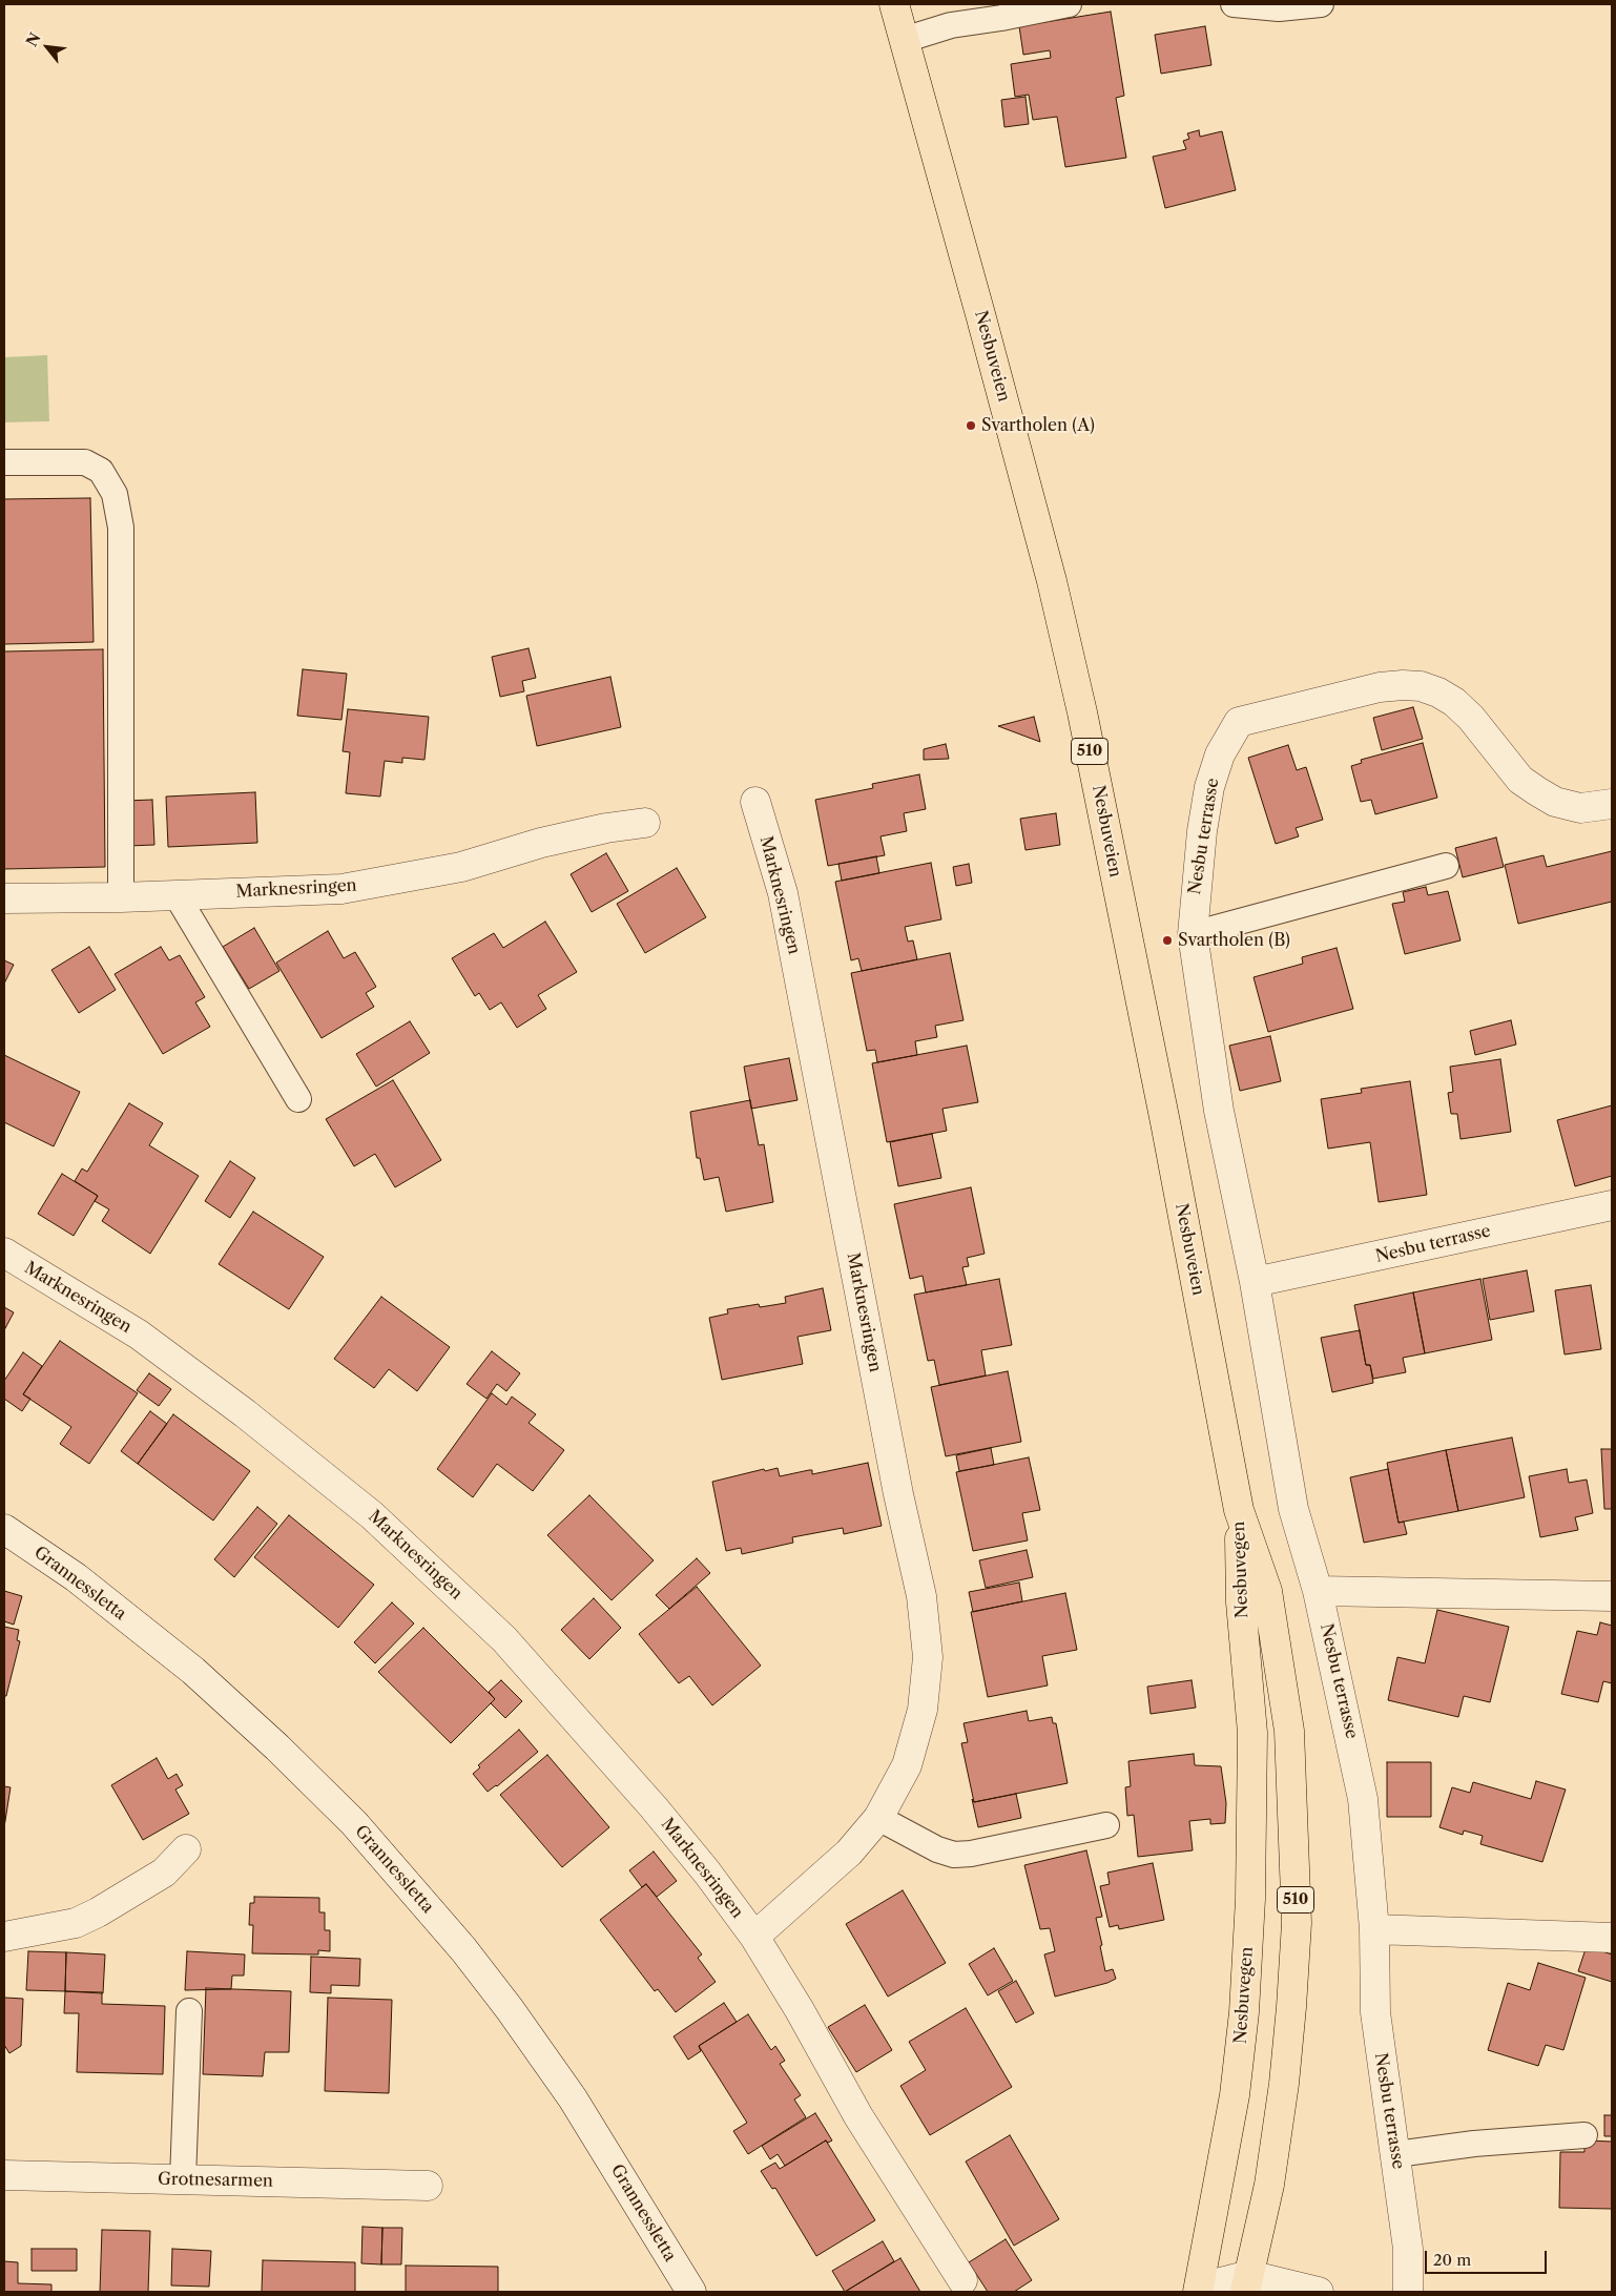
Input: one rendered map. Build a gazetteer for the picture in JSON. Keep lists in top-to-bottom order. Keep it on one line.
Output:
{"streets":{"main road":["Nesbuveien","510","Nesbuvegen"],"street":["Nesbu terrasse","Marknesringen","Grannessletta","Grotnesarmen"]},"crossings":[["Nesbuveien","Nesbuvegen"]],"places":["Svartholen (A)","Svartholen (B)"],"scale_bar":"20 m","north":"top left"}
